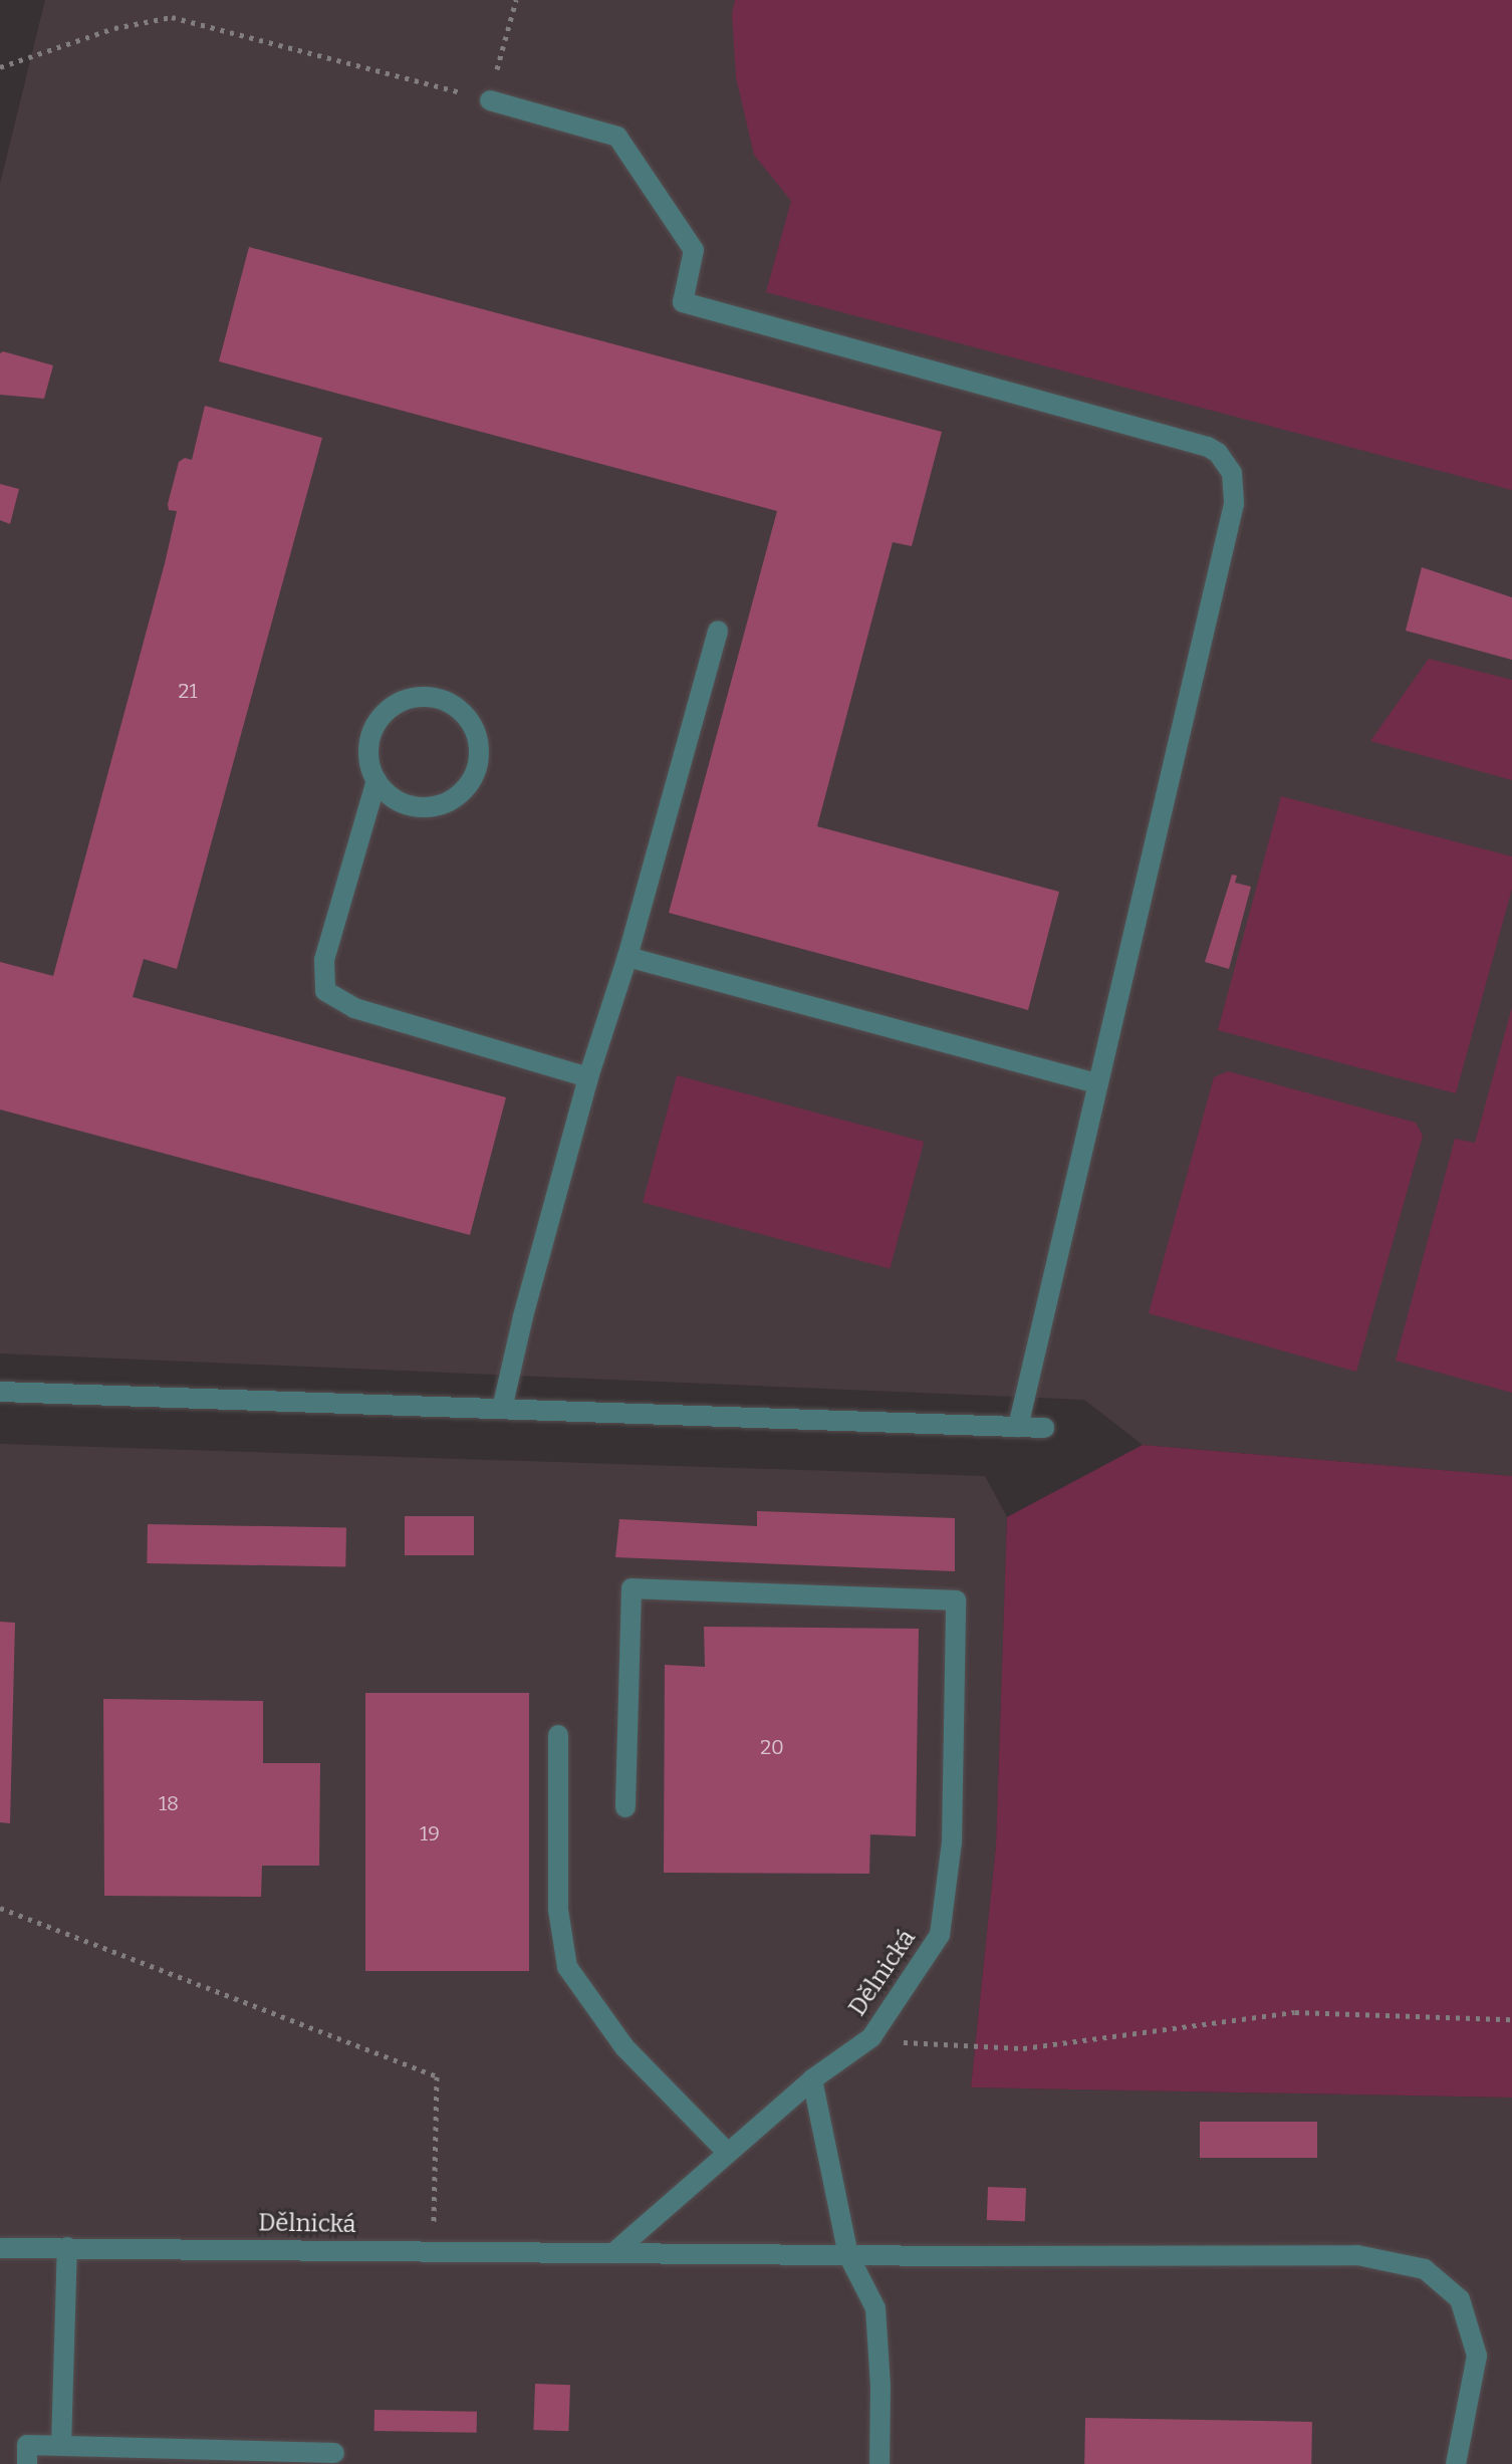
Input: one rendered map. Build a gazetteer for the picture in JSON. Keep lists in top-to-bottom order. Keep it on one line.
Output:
{"streets":{"street":["Dělnická"]},"house_numbers":["21","20","18","19"]}
